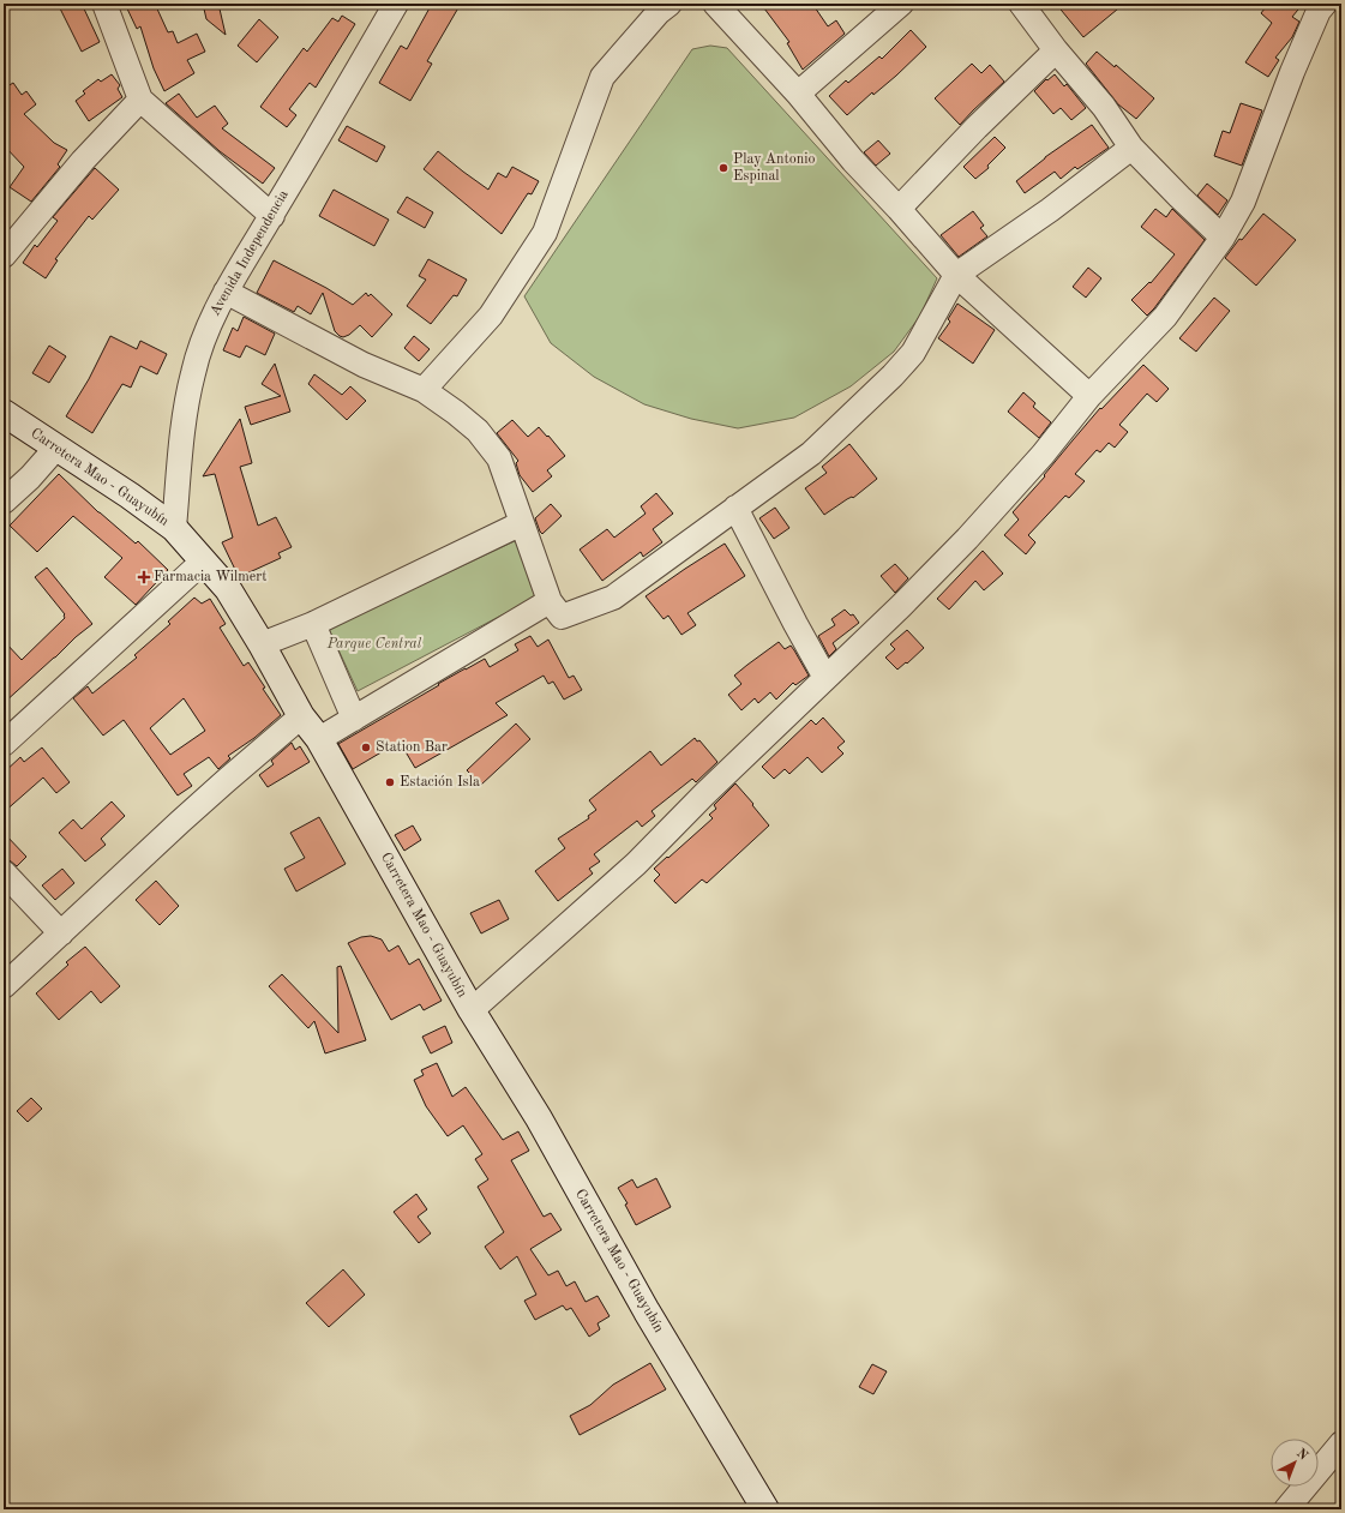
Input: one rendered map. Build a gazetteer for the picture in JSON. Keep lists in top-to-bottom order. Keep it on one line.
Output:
{"streets":{"main road":["Carretera Mao - Guayubín"],"street":["Avenida Independencia"]},"crossings":[["Avenida Independencia","Carretera Mao - Guayubín"]],"parks":["Parque Central"],"places":{"other":["Play Antonio Espinal","Station Bar","Estación Isla"],"health":["Farmacia Wilmert"]},"north":"top right"}
